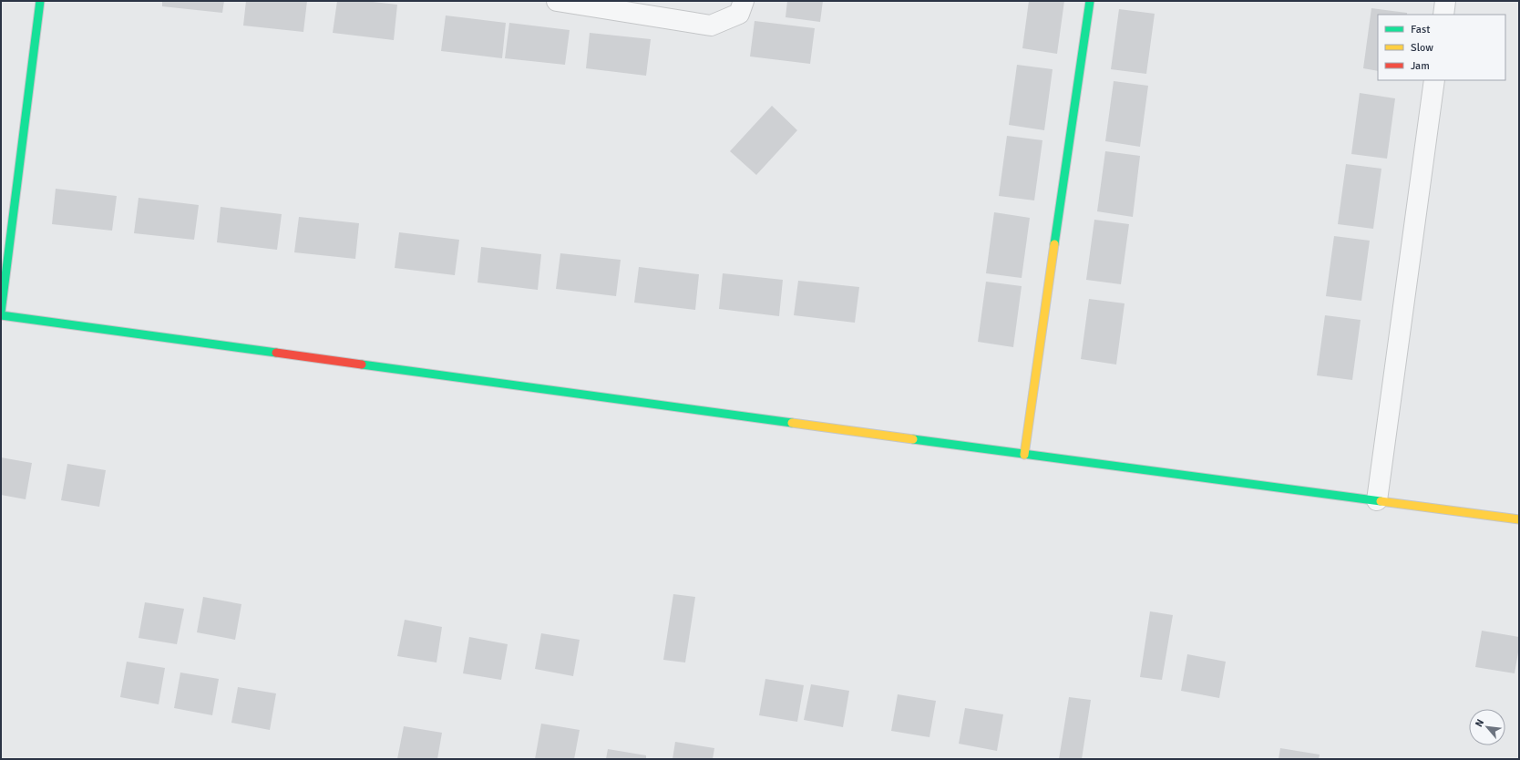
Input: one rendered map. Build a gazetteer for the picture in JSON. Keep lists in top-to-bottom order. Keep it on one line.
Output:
{"legend":["Fast","Slow","Jam"],"north":"top left"}
